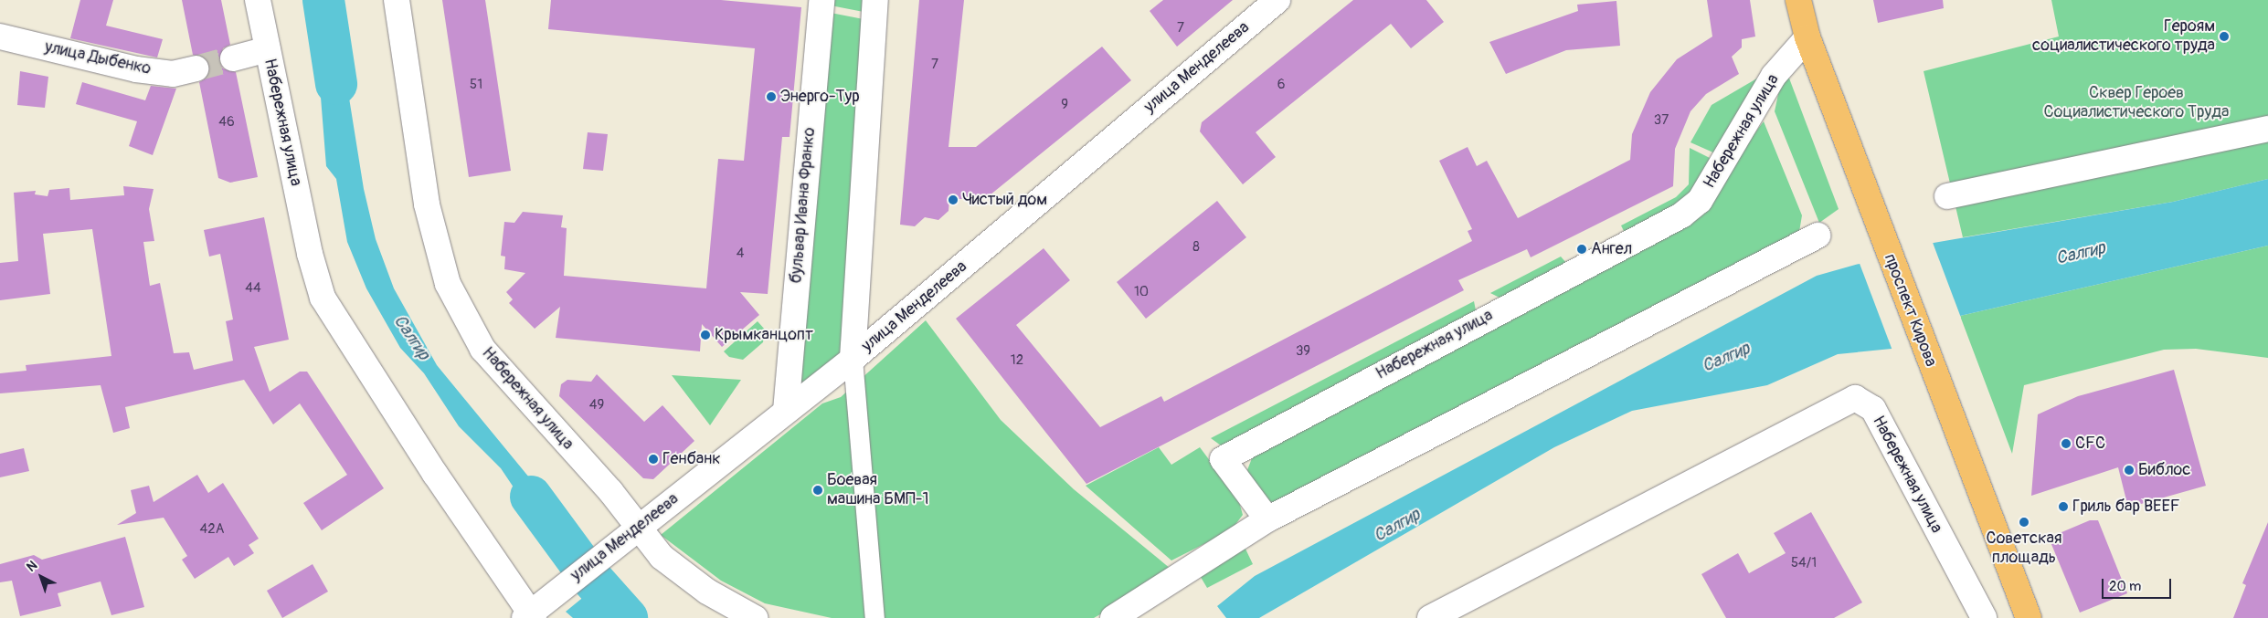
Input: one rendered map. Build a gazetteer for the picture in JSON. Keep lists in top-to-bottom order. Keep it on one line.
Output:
{"streets":{"main road":["проспект Кирова"],"street":["улица Дыбенко","улица Менделеева","Набережная улица","бульвар Ивана Франко"]},"crossings":[["улица Менделеева","Набережная улица"],["улица Менделеева","бульвар Ивана Франко"],["Набережная улица","проспект Кирова"]],"water":["Салгир"],"parks":["Сквер Героев Социалистического Труда"],"places":["Героям социалистического труда","Энерго-Тур","Чистый дом","Ангел","Крымканцопт","CFC","Генбанк","Библос","Боевая машина БМП-1","Гриль бар BEEF","Советская площадь"],"house_numbers":["7","7","51","6","9","37","46","8","4","44","10","39","12","49","42А","54/1"],"scale_bar":"20 m","north":"top left"}
